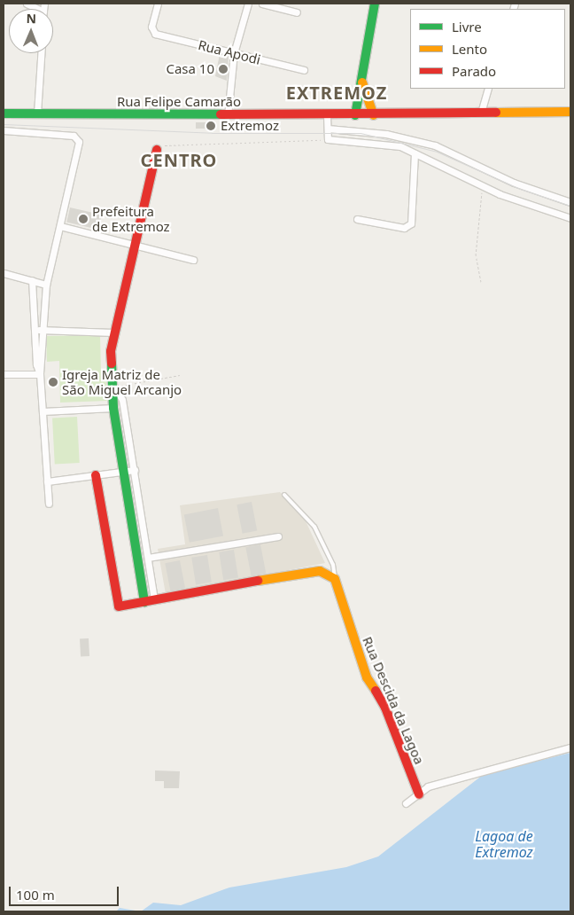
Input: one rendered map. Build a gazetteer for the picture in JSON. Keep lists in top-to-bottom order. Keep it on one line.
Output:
{"streets":{"street":["Rua Apodi","Rua Felipe Camarão","Rua Descida da Lagoa"]},"districts":["EXTREMOZ","CENTRO"],"water":["Lagoa de Extremoz"],"places":["Casa 10","Extremoz","Prefeitura de Extremoz","Igreja Matriz de São Miguel Arcanjo"],"legend":["Livre","Lento","Parado"],"scale_bar":"100 m","north":"top"}
